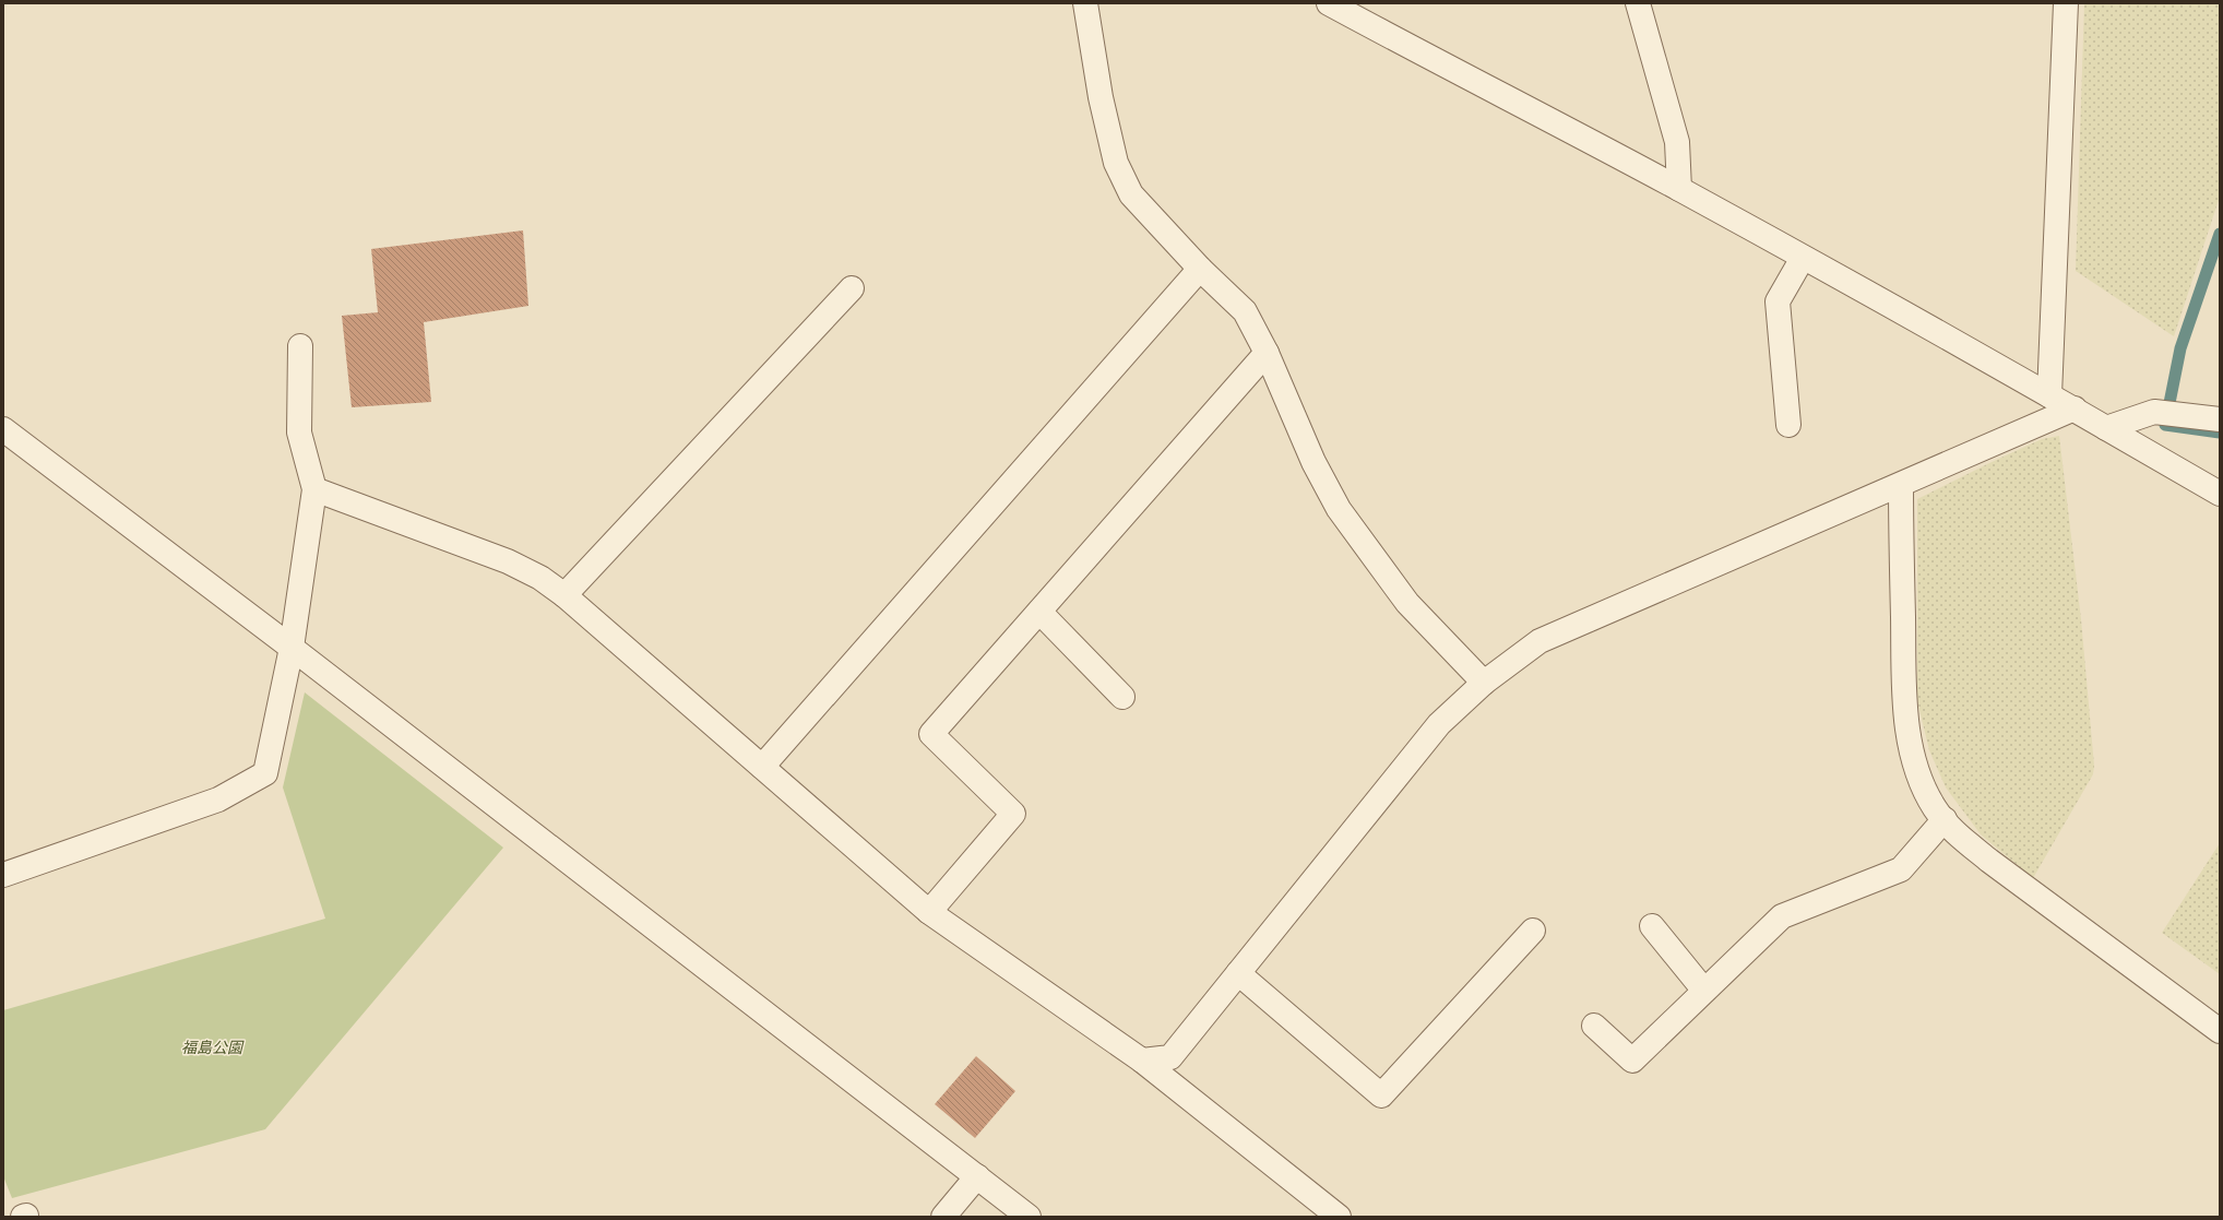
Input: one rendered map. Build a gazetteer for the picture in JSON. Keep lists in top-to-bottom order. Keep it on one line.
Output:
{"parks":["福島公園"]}
